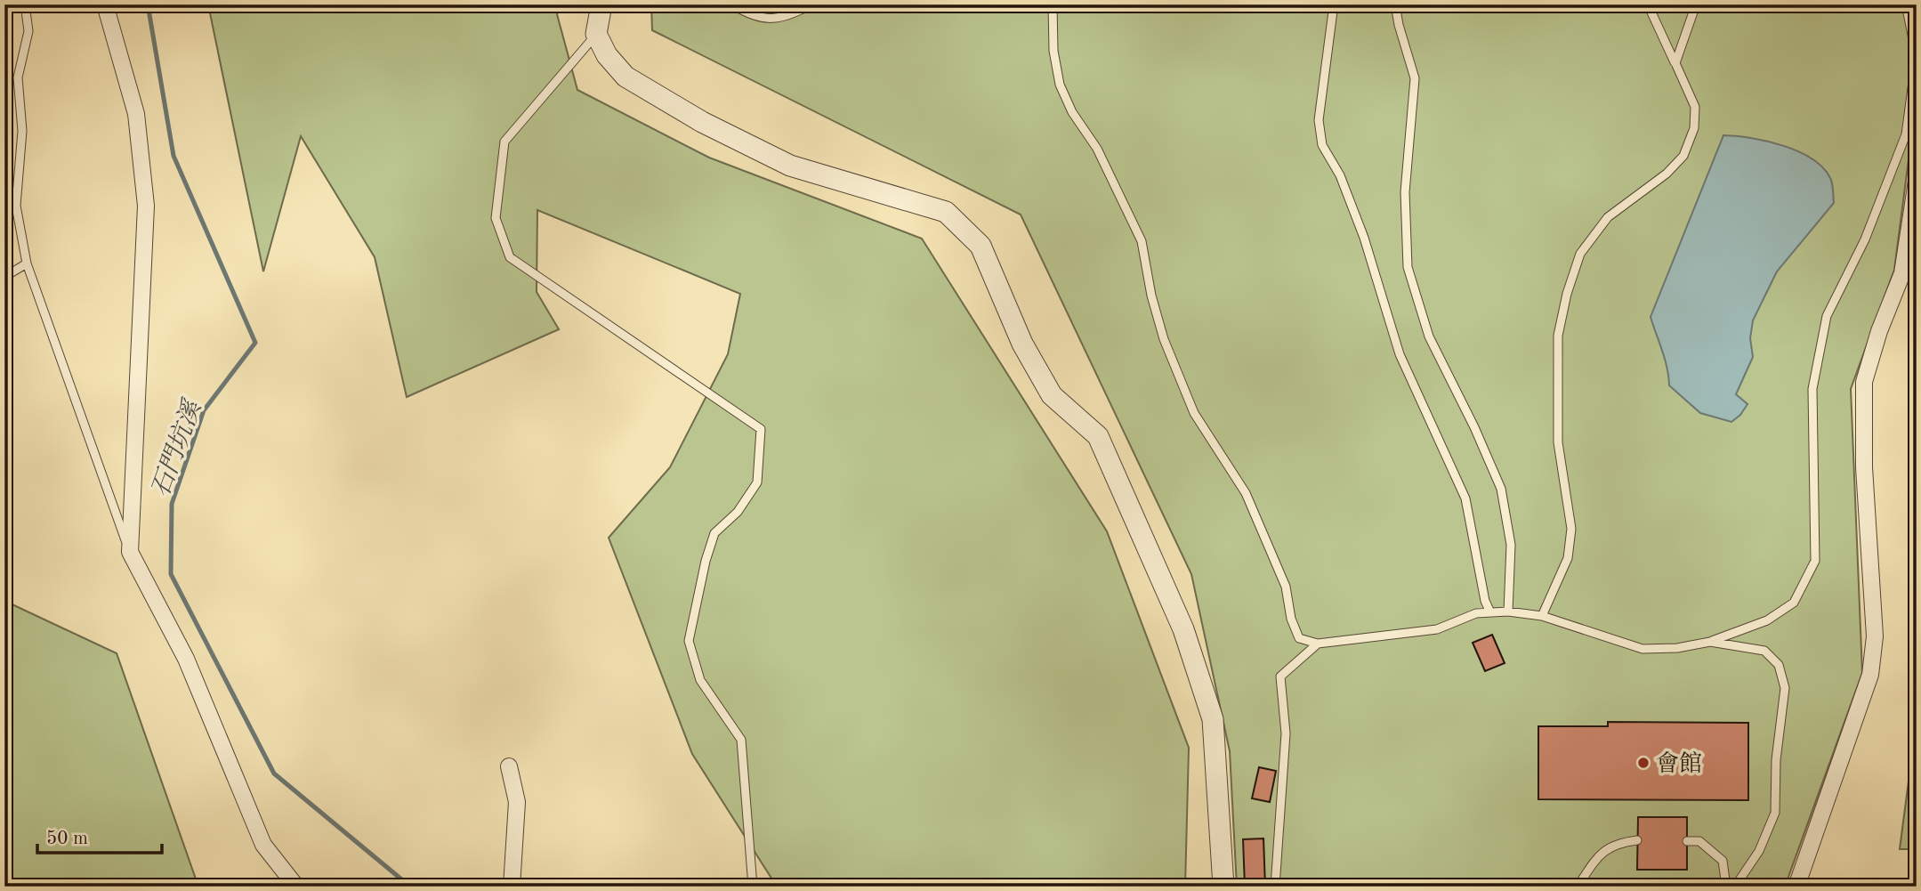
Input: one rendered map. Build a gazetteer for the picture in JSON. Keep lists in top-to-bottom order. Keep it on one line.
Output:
{"water":["石門坑溪"],"places":["會館"],"scale_bar":"50 m"}
